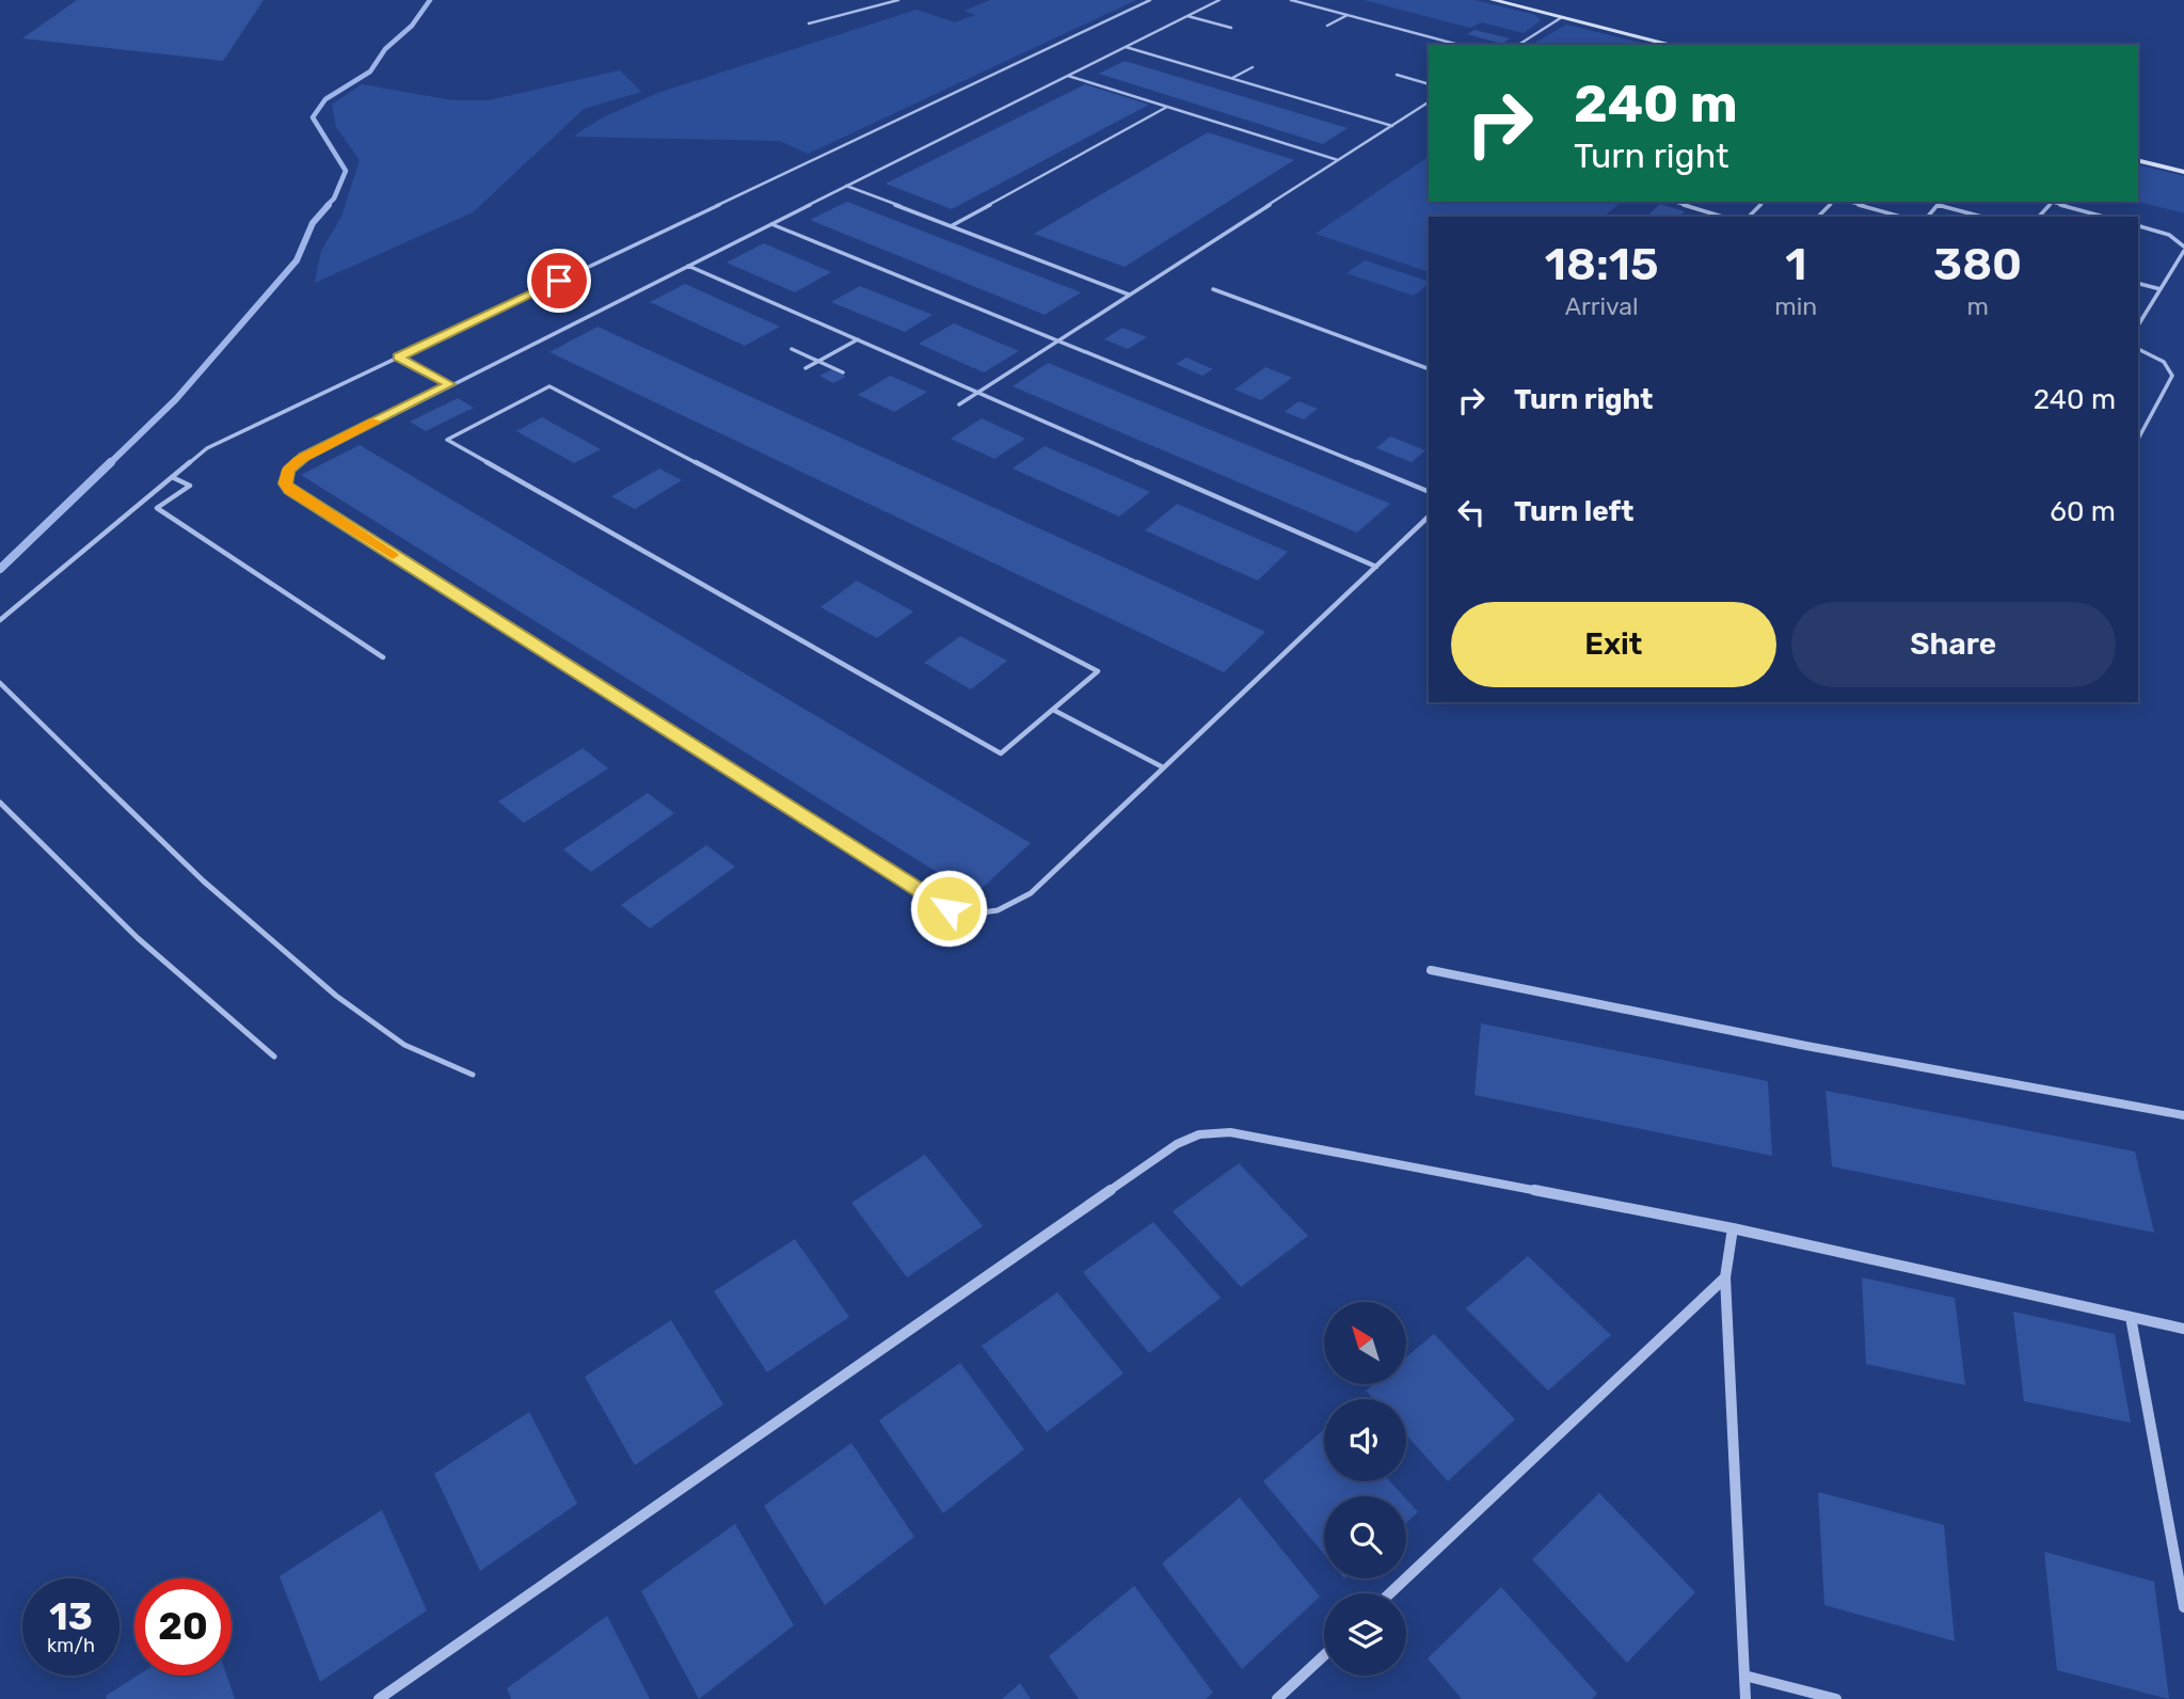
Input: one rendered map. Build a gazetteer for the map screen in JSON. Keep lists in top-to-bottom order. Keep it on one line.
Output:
{"north":"top left","page":{"turn":["240 m","Turn right"],"eta":["18:15","Arrival","1","min","380","m"],"list":[{"name":"Turn right","value":"240 m"},{"name":"Turn left","value":"60 m"}],"buttons":["Exit","Share"],"speed":"13 km/h","limit":"20"}}
